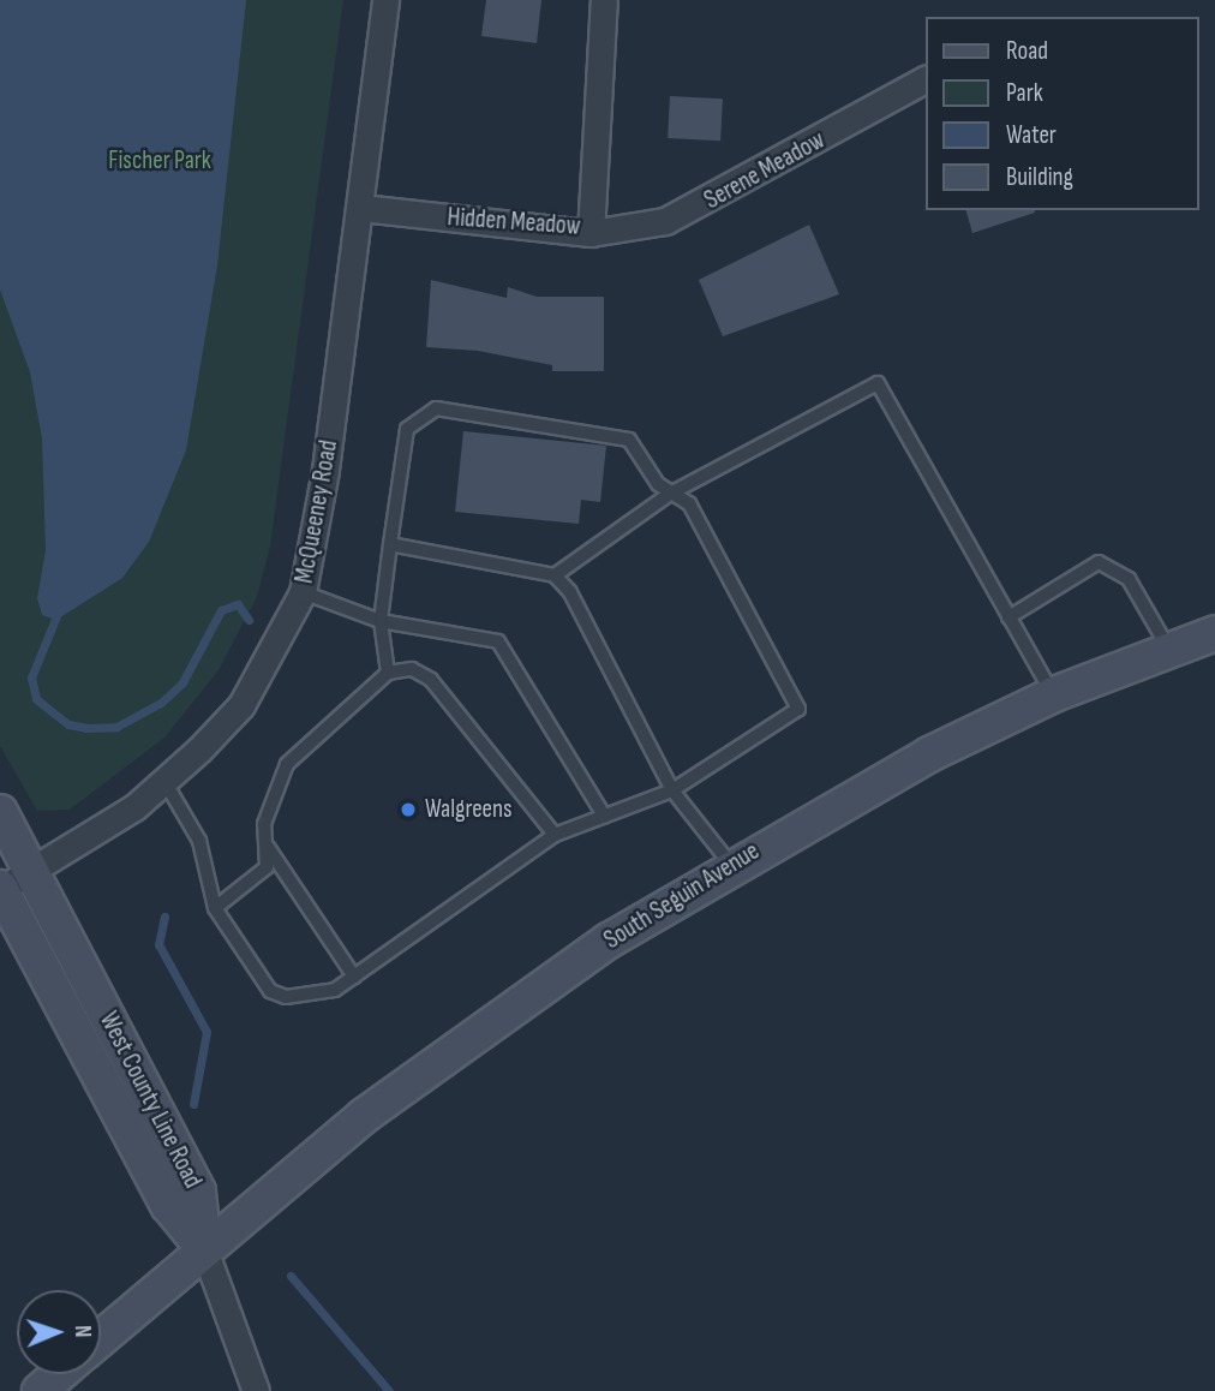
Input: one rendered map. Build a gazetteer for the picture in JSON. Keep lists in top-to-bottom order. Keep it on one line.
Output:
{"streets":{"main road":["South Seguin Avenue","West County Line Road"],"street":["Serene Meadow","Hidden Meadow","McQueeney Road"]},"crossings":[["Serene Meadow","Hidden Meadow"],["Hidden Meadow","McQueeney Road"],["McQueeney Road","West County Line Road"],["South Seguin Avenue","West County Line Road"]],"parks":["Fischer Park"],"places":["Walgreens"],"legend":["Road","Park","Water","Building"],"north":"right"}
